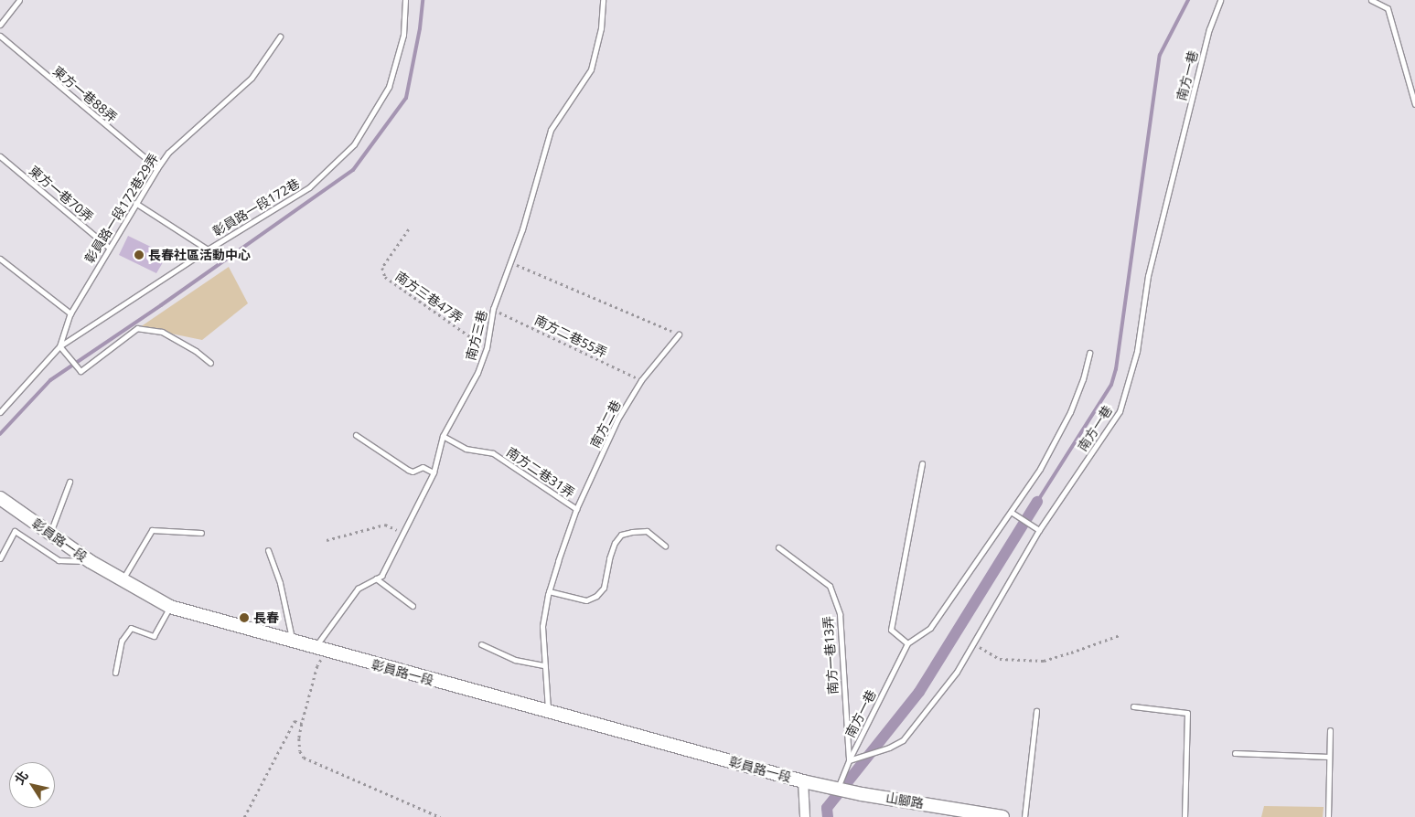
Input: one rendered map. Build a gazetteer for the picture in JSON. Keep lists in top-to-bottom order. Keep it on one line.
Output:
{"streets":{"main road":["彰員路一段","山腳路"],"lane":["南方一巷","東方一巷88弄","東方一巷70弄","彰員路一段172巷","彰員路一段172巷29弄","南方三巷","南方二巷","南方二巷31弄","南方一巷13弄"],"path":["南方三巷47弄","南方二巷55弄"]},"crossings":[["南方一巷","彰員路一段"],["南方一巷","南方一巷13弄"],["東方一巷88弄","彰員路一段172巷29弄"],["東方一巷70弄","彰員路一段172巷29弄"],["彰員路一段172巷","彰員路一段172巷29弄"],["南方三巷47弄","南方三巷"],["南方三巷","南方二巷55弄"],["南方三巷","南方二巷31弄"],["南方三巷","彰員路一段"],["南方二巷55弄","南方二巷"],["南方二巷","南方二巷31弄"],["南方二巷","彰員路一段"],["彰員路一段","山腳路"]],"places":["長春社區活動中心","長春"],"north":"top left"}
